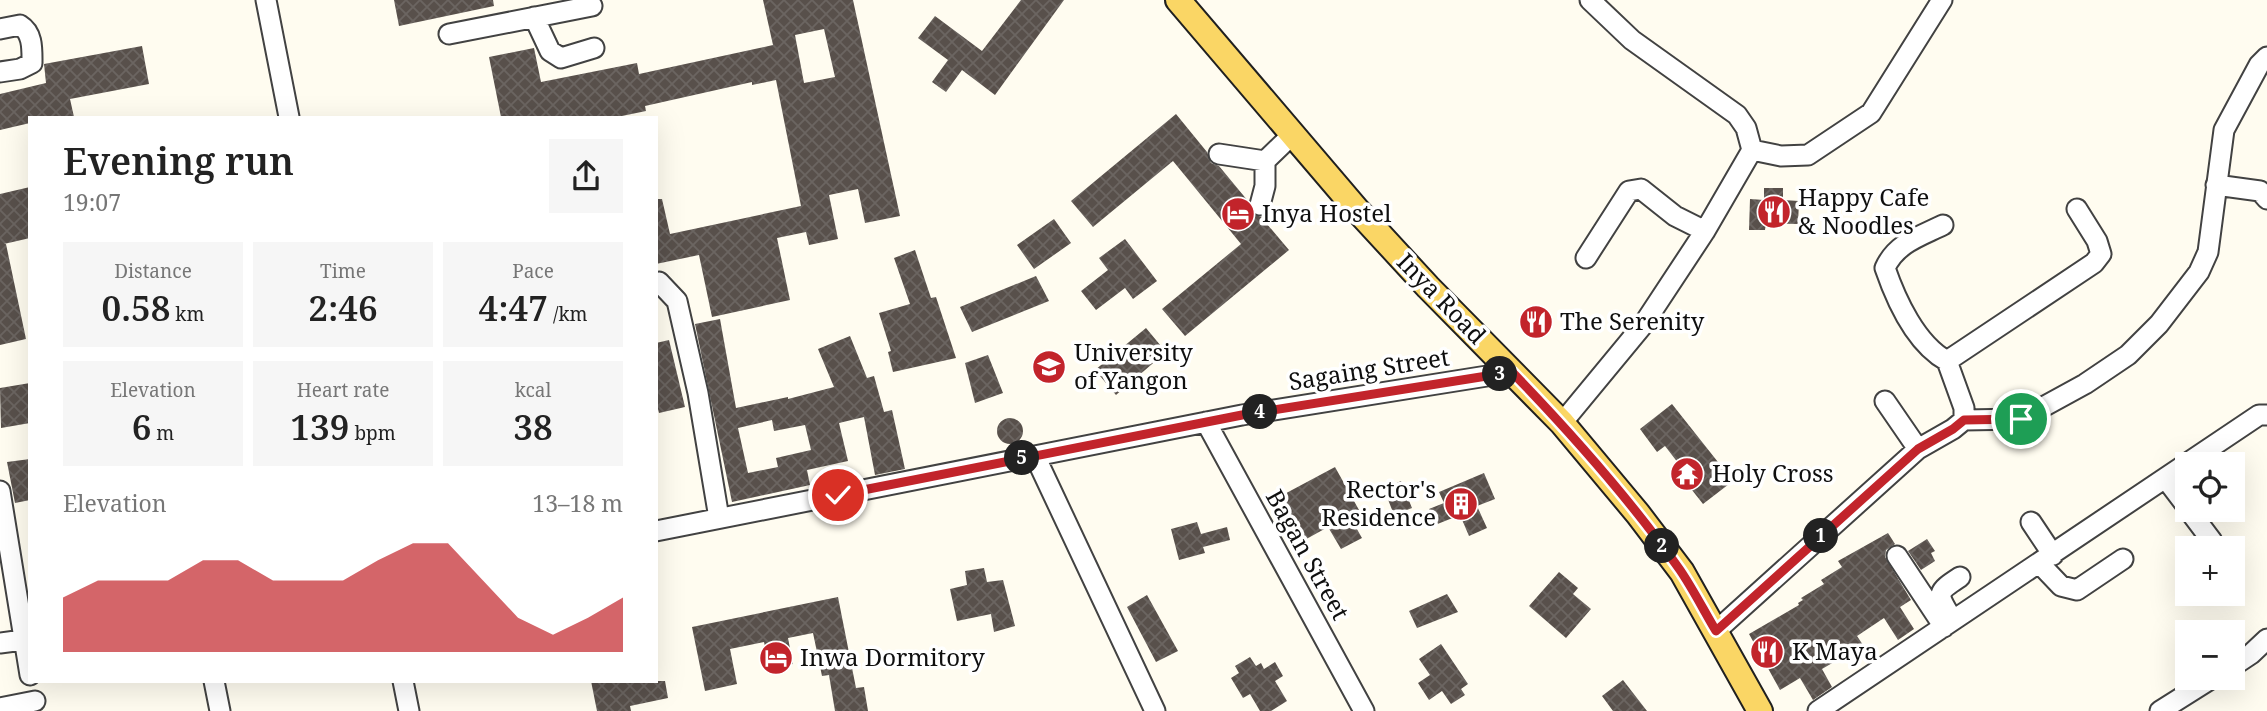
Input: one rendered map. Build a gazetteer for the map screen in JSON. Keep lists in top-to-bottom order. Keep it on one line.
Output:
{"streets":{"main road":["Inya Road"],"street":["Sagaing Street","Bagan Street"]},"crossings":[["Inya Road","Sagaing Street"],["Sagaing Street","Bagan Street"]],"places":{"restaurant":["Happy Cafe & Noodles","The Serenity","K Maya"],"hotel":["Inya Hostel","Inwa Dormitory"],"school or university":["University of Yangon"],"temple":["Holy Cross"],"building":["Rector's Residence"]},"page":{"heading":["Evening run","19:07"],"stats":[["Distance","0.58 km"],["Time","2:46"],["Pace","4:47 /km"],["Elevation","6 m"],["Heart rate","139 bpm"],["kcal","38"]],"pins":["3","4","5","1","2"],"map_buttons":["+","−"],"chart":["Elevation","13–18 m"]}}
